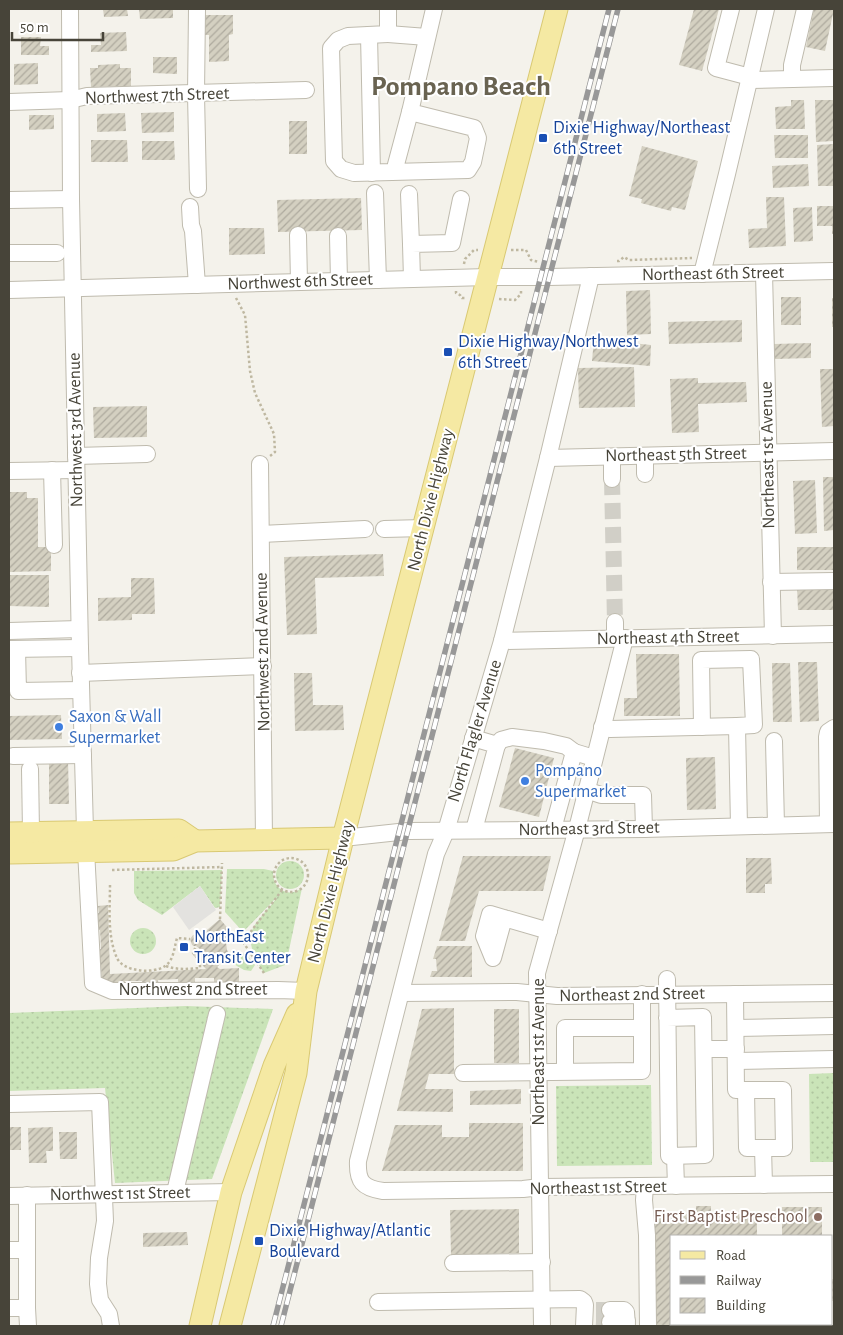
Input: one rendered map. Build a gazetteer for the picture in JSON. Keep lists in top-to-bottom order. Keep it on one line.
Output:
{"streets":{"main road":["North Dixie Highway"],"street":["Northwest 7th Street","Northeast 6th Street","Northwest 6th Street","Northwest 3rd Avenue","Northeast 5th Street","Northeast 1st Avenue","Northeast 4th Street","Northwest 2nd Avenue","North Flagler Avenue","Northeast 3rd Street","Northwest 2nd Street","Northeast 2nd Street","Northeast 1st Street","Northwest 1st Street"]},"crossings":[["Northwest 7th Street","Northwest 3rd Avenue"],["Northeast 6th Street","Northwest 6th Street"],["Northeast 6th Street","Northeast 1st Avenue"],["Northeast 6th Street","North Flagler Avenue"],["Northwest 6th Street","Northwest 3rd Avenue"],["Northwest 6th Street","North Dixie Highway"],["Northwest 6th Street","North Flagler Avenue"],["Northwest 3rd Avenue","Northwest 2nd Street"],["Northeast 5th Street","Northeast 1st Avenue"],["Northeast 5th Street","North Flagler Avenue"],["Northeast 1st Avenue","Northeast 4th Street"],["Northeast 1st Avenue","Northeast 3rd Street"],["Northeast 1st Avenue","Northeast 2nd Street"],["Northeast 1st Avenue","Northeast 1st Street"],["North Dixie Highway","Northeast 3rd Street"],["North Dixie Highway","Northwest 2nd Street"],["North Dixie Highway","Northwest 1st Street"],["Northeast 4th Street","North Flagler Avenue"],["North Flagler Avenue","Northeast 3rd Street"],["North Flagler Avenue","Northeast 2nd Street"],["North Flagler Avenue","Northeast 1st Street"]],"districts":["Pompano Beach"],"places":{"transit":["Dixie Highway/Northeast 6th Street","Dixie Highway/Northwest 6th Street","NorthEast Transit Center","Dixie Highway/Atlantic Boulevard"],"other":["Saxon & Wall Supermarket","Pompano Supermarket","First Baptist Preschool"]},"legend":["Road","Railway","Building"],"scale_bar":"50 m"}
